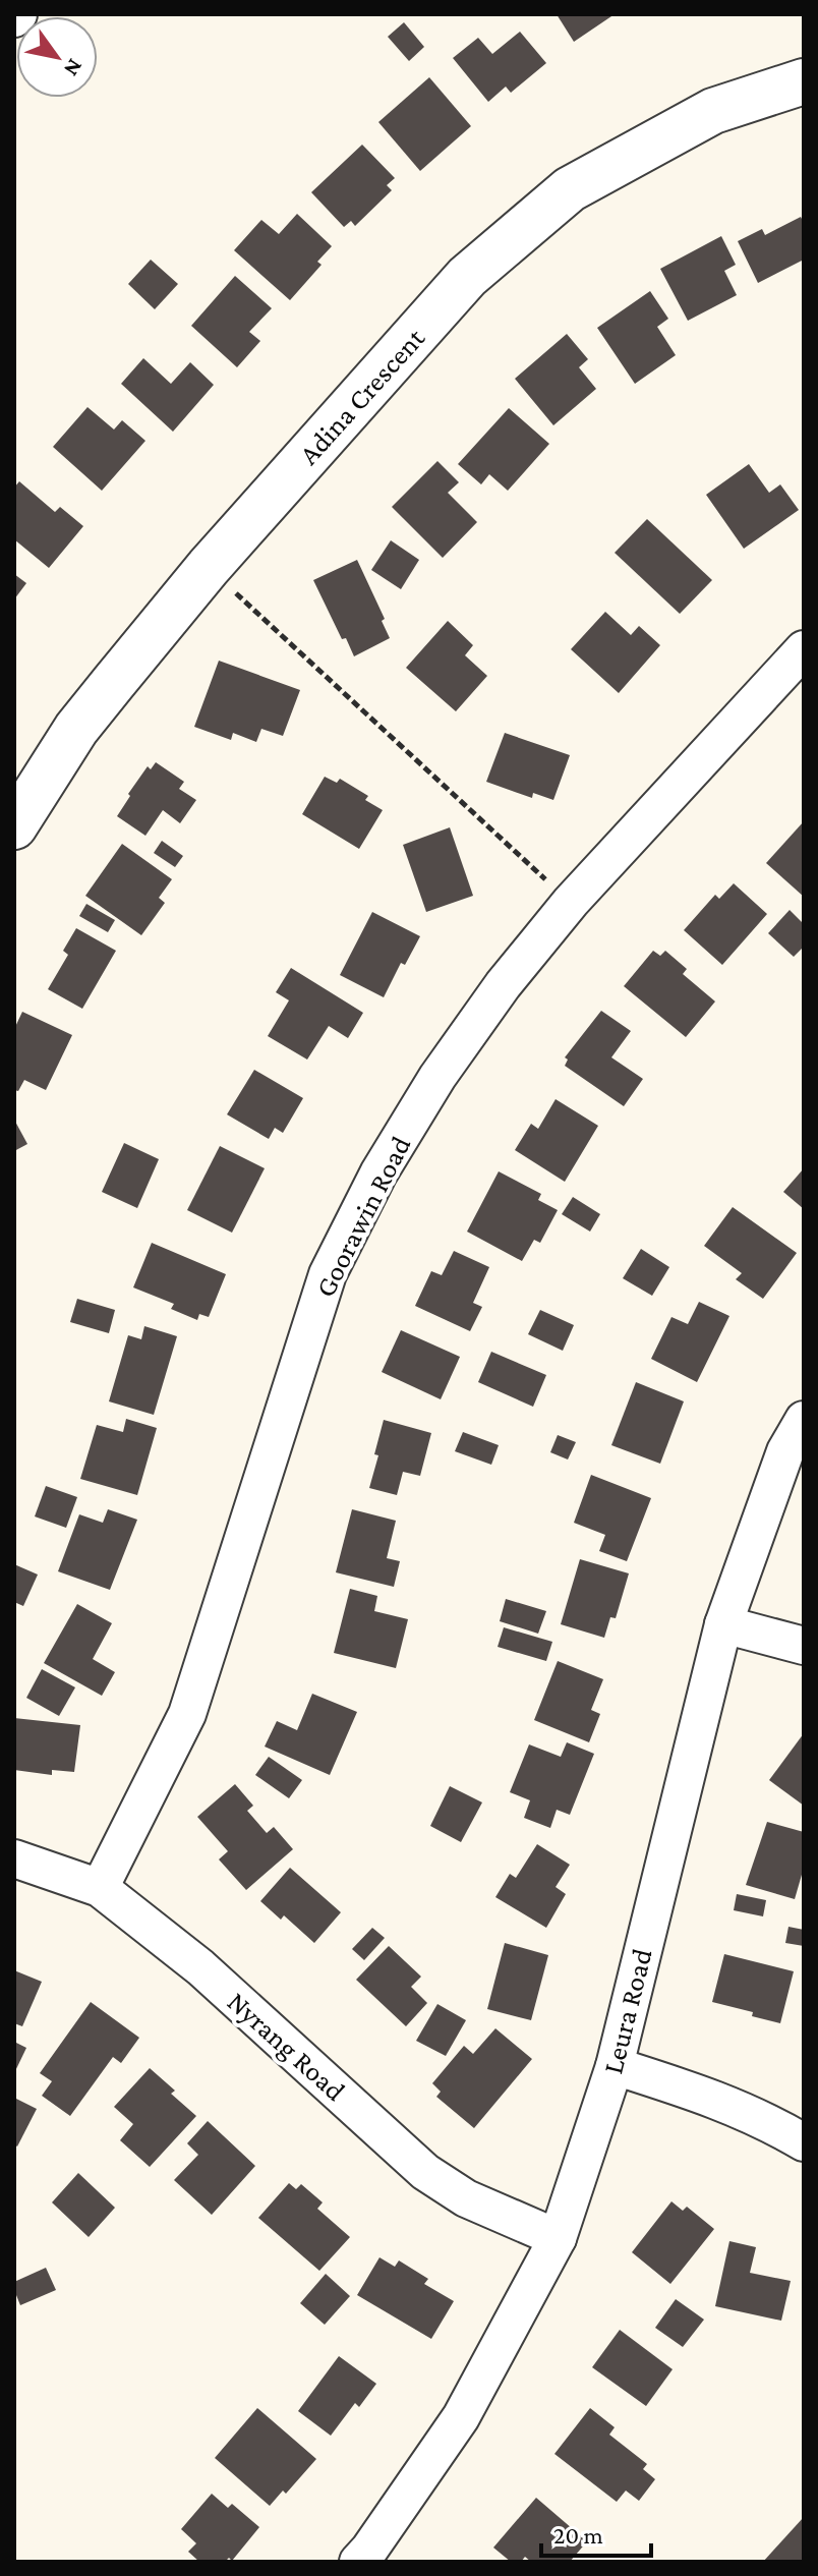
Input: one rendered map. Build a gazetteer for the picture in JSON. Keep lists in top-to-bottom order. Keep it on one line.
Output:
{"streets":{"street":["Adina Crescent","Goorawin Road","Leura Road","Nyrang Road"]},"crossings":[["Goorawin Road","Nyrang Road"],["Leura Road","Nyrang Road"]],"scale_bar":"20 m","north":"bottom right"}
